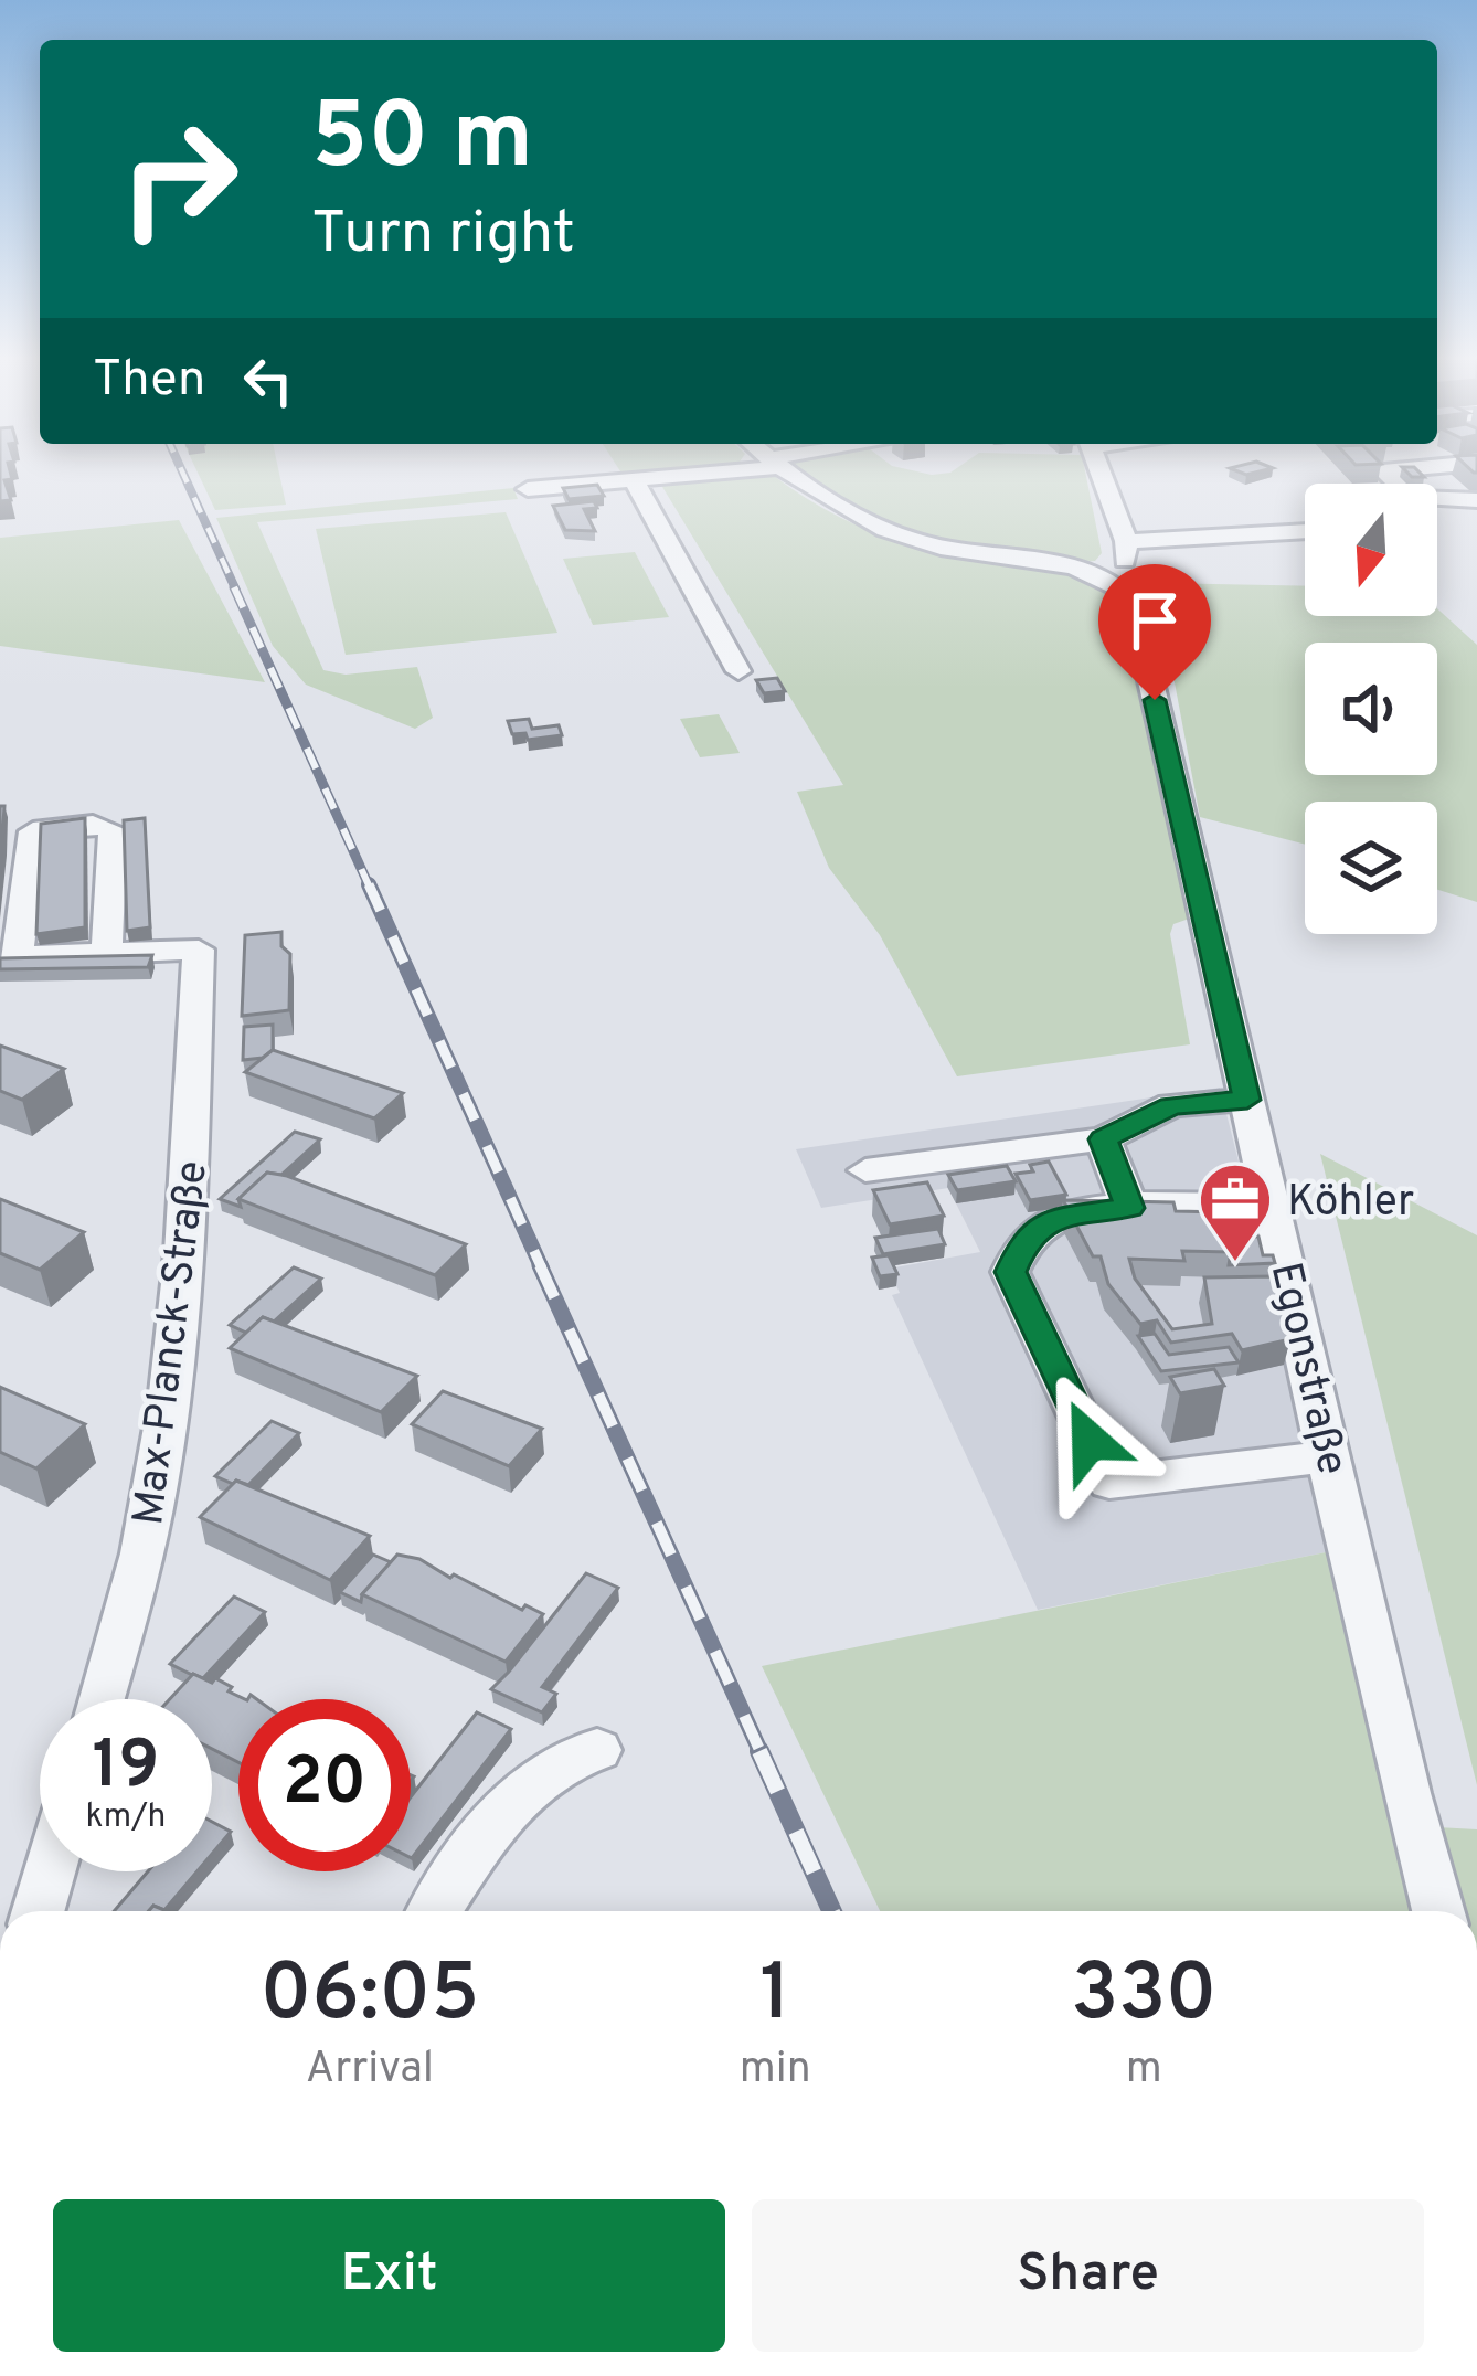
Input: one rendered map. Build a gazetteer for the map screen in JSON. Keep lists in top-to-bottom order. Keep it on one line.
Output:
{"streets":{"street":["Max-Planck-Straße","Egonstraße"]},"places":{"office":["Köhler"]},"north":"bottom","page":{"turn":["50 m","Turn right"],"then":"Then","speed":"19 km/h","limit":"20","eta":["06:05","Arrival","1","min","330","m"],"buttons":["Exit","Share"]}}
